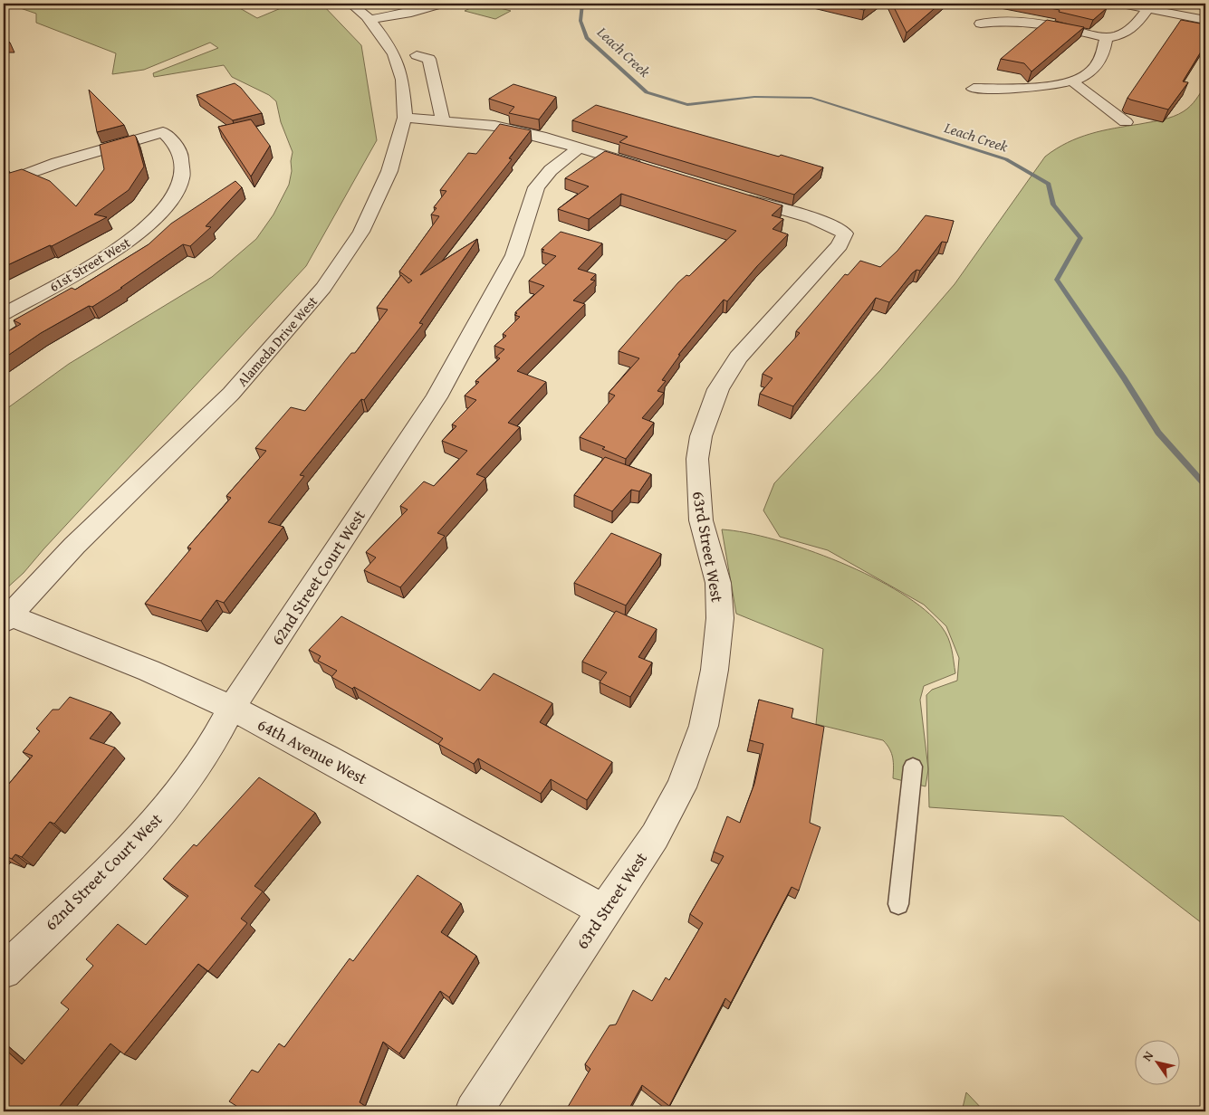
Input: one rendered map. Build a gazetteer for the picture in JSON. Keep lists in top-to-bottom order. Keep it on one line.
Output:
{"streets":{"street":["61st Street West","Alameda Drive West","63rd Street West","62nd Street Court West","64th Avenue West"]},"crossings":[["Alameda Drive West","64th Avenue West"],["63rd Street West","64th Avenue West"],["62nd Street Court West","64th Avenue West"]],"water":["Leach Creek"],"north":"top left"}
